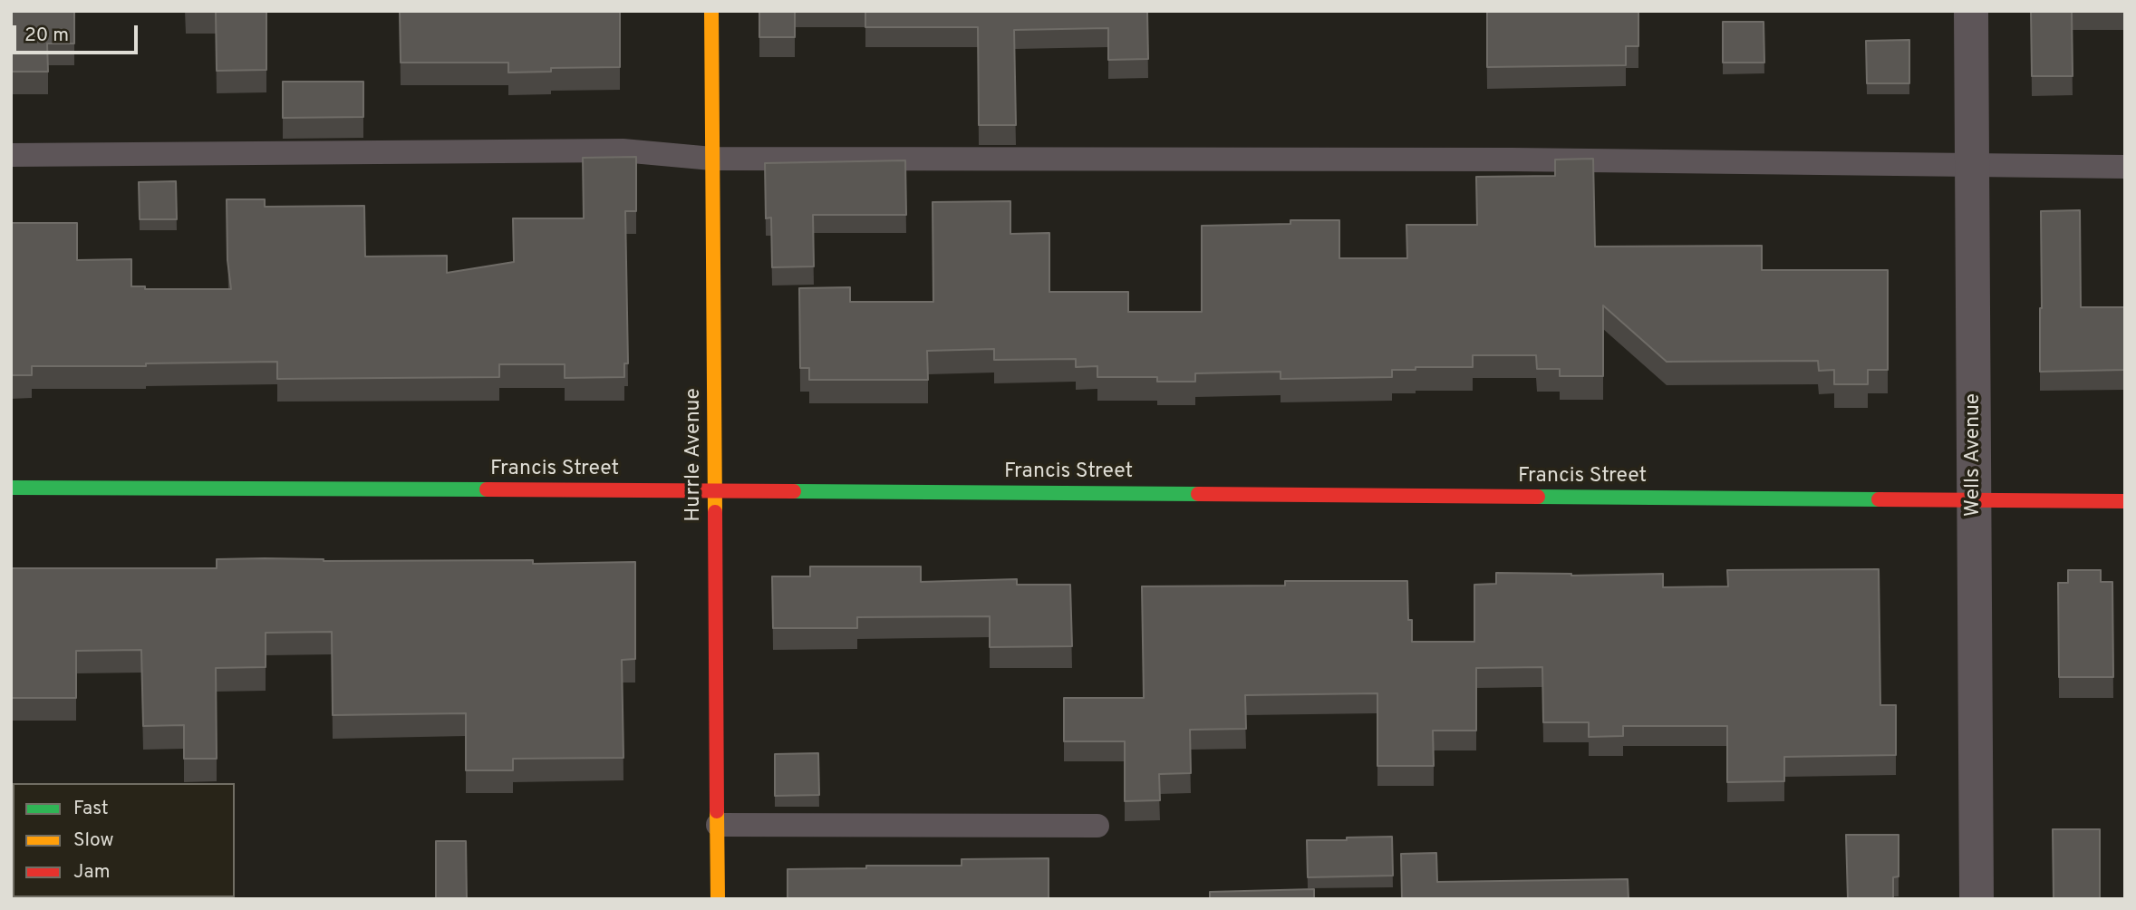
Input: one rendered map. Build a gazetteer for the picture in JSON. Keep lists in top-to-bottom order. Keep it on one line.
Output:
{"streets":{"street":["Hurrle Avenue","Wells Avenue","Francis Street"]},"crossings":[["Hurrle Avenue","Francis Street"],["Wells Avenue","Francis Street"]],"legend":["Fast","Slow","Jam"],"scale_bar":"20 m"}
